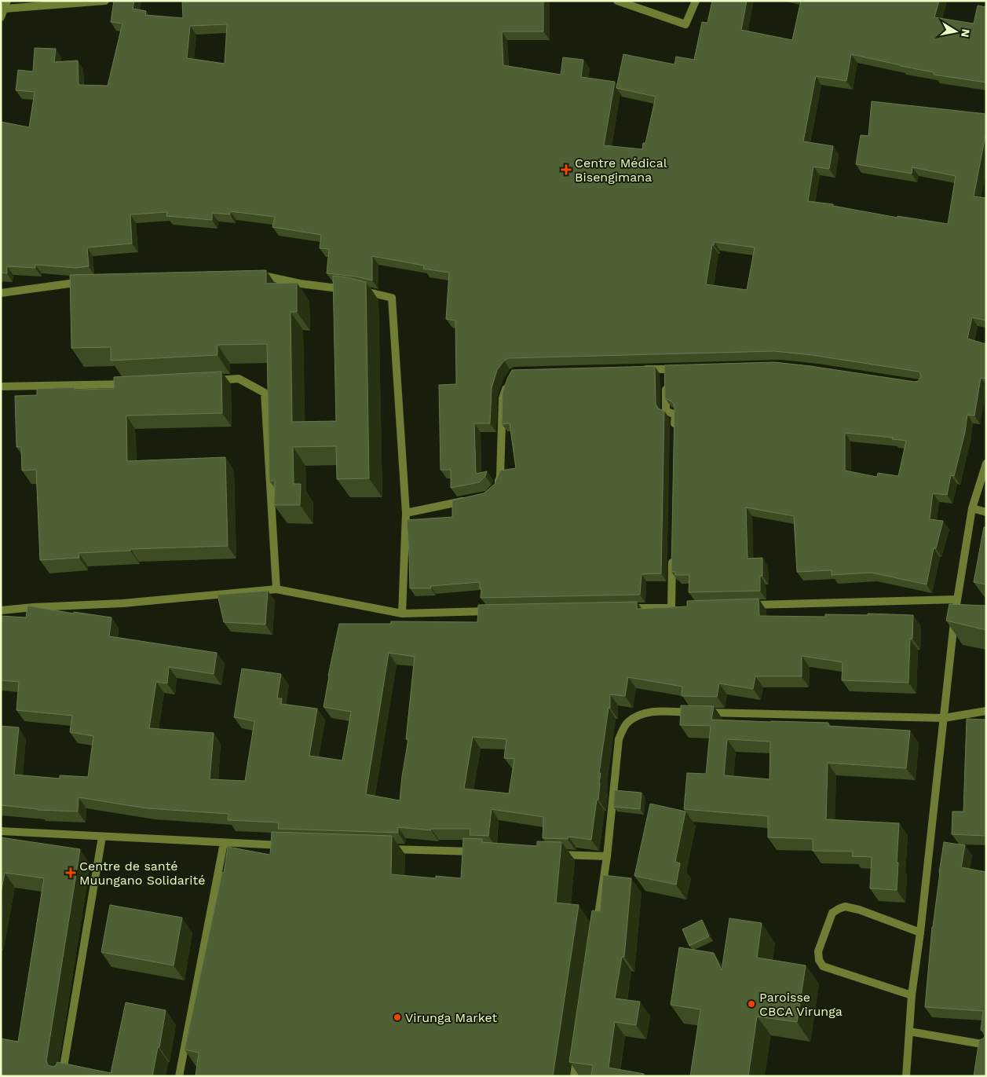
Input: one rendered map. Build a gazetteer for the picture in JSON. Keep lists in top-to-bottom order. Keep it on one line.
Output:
{"places":{"health":["Centre Médical Bisengimana","Centre de santé Muungano Solidarité"],"other":["Paroisse CBCA Virunga","Virunga Market"]},"north":"right"}
